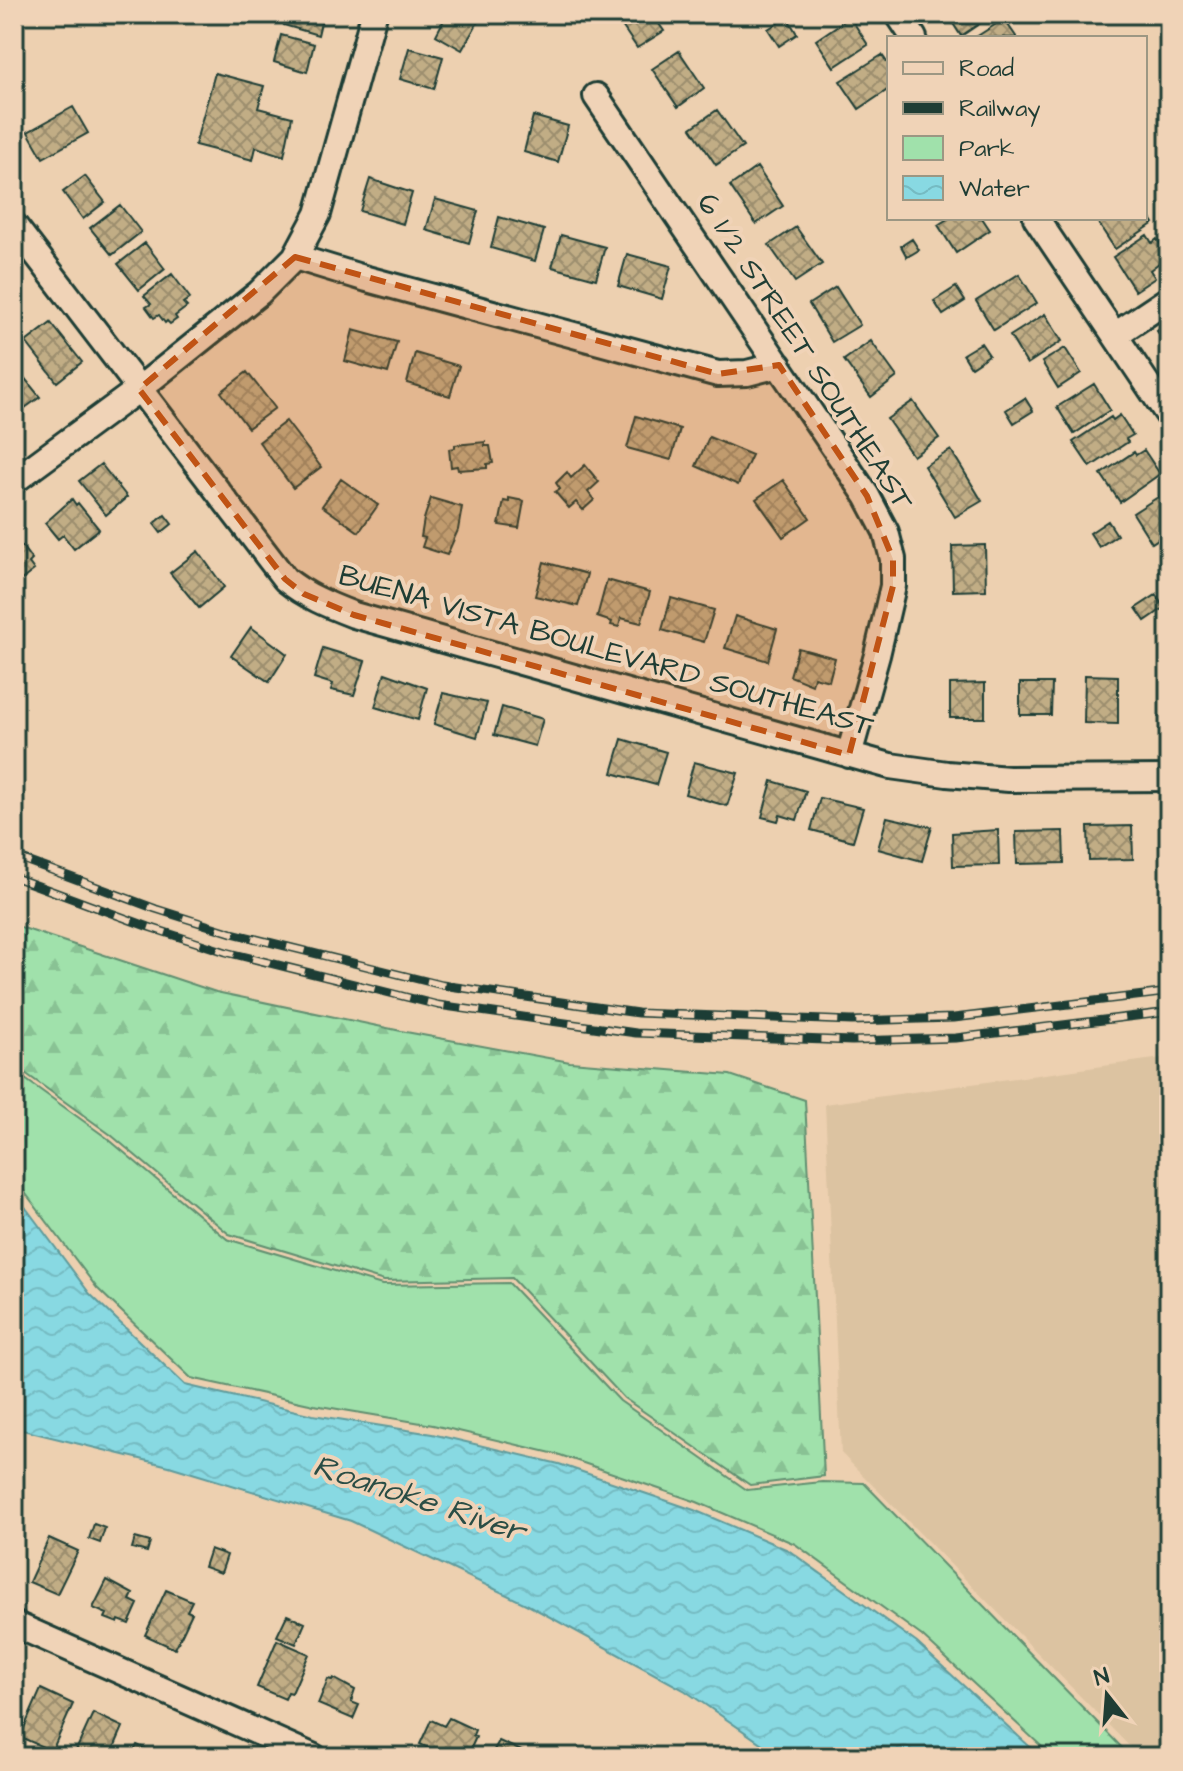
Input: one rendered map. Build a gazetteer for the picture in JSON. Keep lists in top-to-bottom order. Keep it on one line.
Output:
{"streets":{"street":["6 1/2 STREET SOUTHEAST","BUENA VISTA BOULEVARD SOUTHEAST"]},"crossings":[["6 1/2 STREET SOUTHEAST","BUENA VISTA BOULEVARD SOUTHEAST"]],"water":["Roanoke River"],"legend":["Road","Railway","Park","Water"],"north":"top"}
